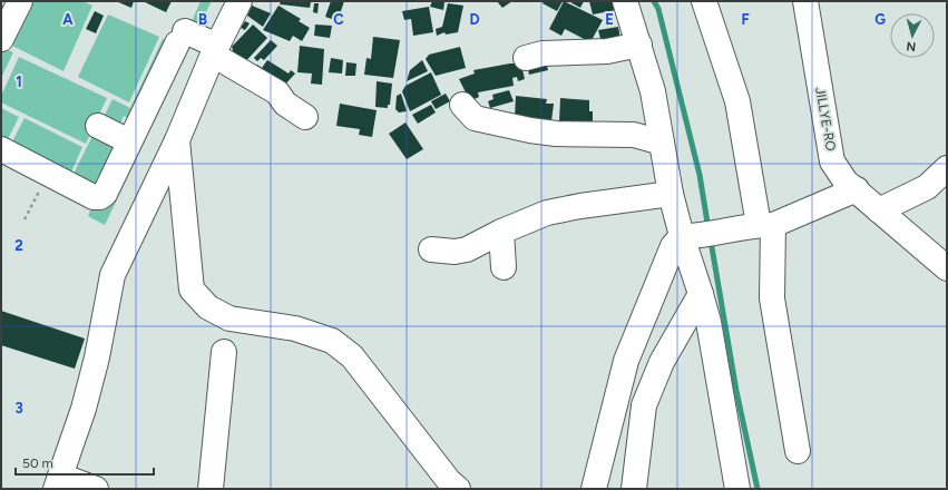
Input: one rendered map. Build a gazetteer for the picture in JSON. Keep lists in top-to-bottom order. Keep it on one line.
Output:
{"streets":{"street":["JILLYE-RO"]},"scale_bar":"50 m","north":"bottom","grid":{"columns":["A","B","C","D","E","F","G"],"rows":["1","2","3"]}}
